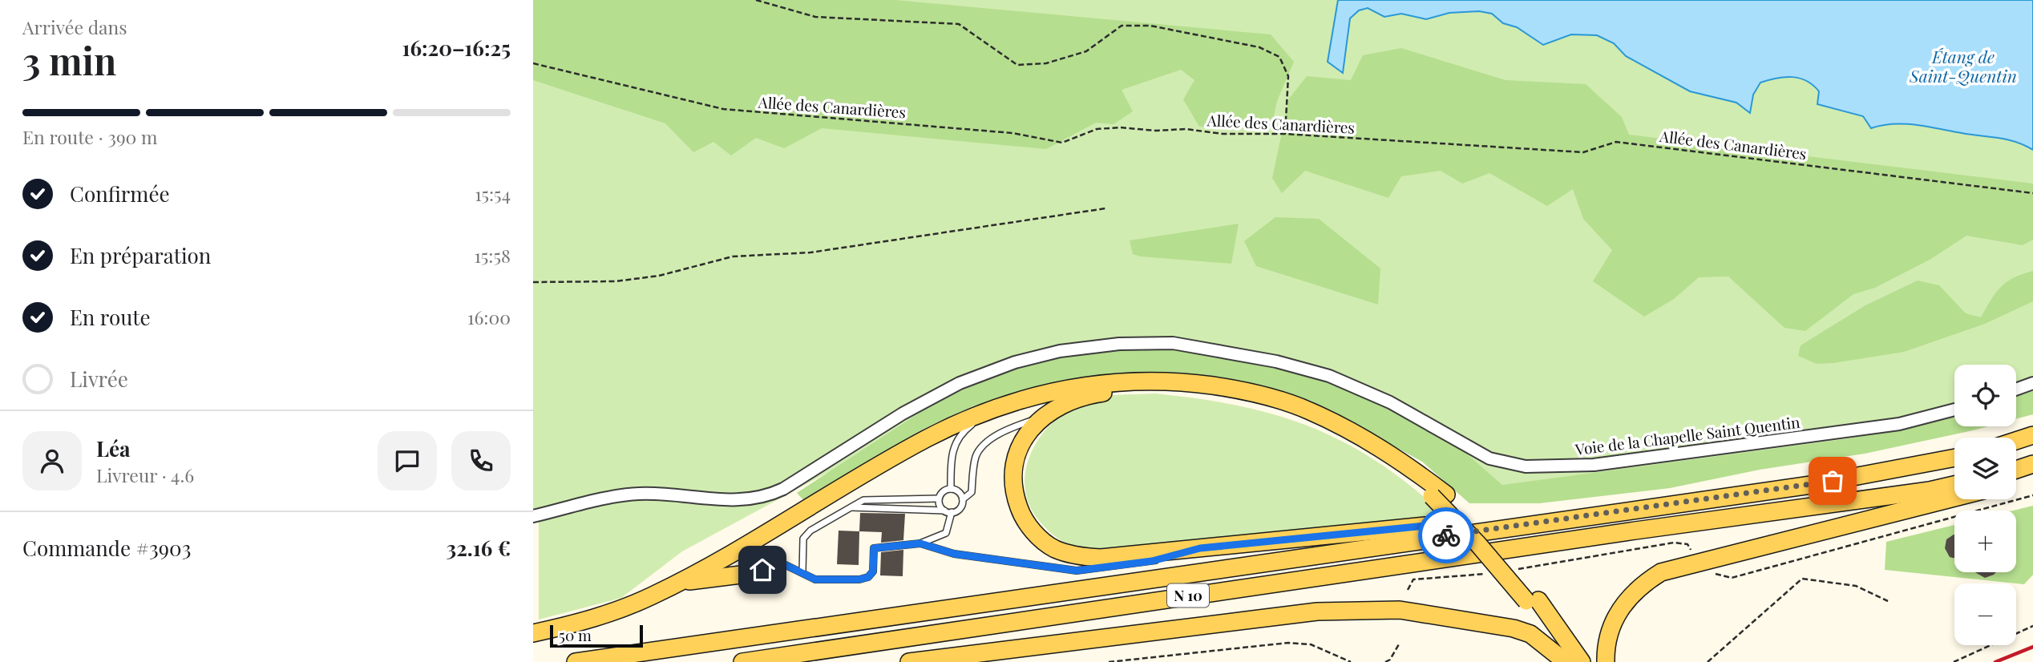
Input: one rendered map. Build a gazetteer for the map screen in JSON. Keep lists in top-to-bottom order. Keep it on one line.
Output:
{"streets":{"main road":["N 10"],"street":["Voie de la Chapelle Saint Quentin"],"path":["Allée des Canardières"]},"water":["Étang de Saint-Quentin"],"scale_bar":"50 m","page":{"heading":["3 min","Arrivée dans","16:20–16:25"],"panel":["Léa","Livreur · 4.6","Commande #3903","32.16 €"],"bar":"En route · 390 m","list":[["Confirmée","15:54"],["En préparation","15:58"],["En route","16:00"],"Livrée"],"map_buttons":["+","−"],"scale":"50 m"}}
